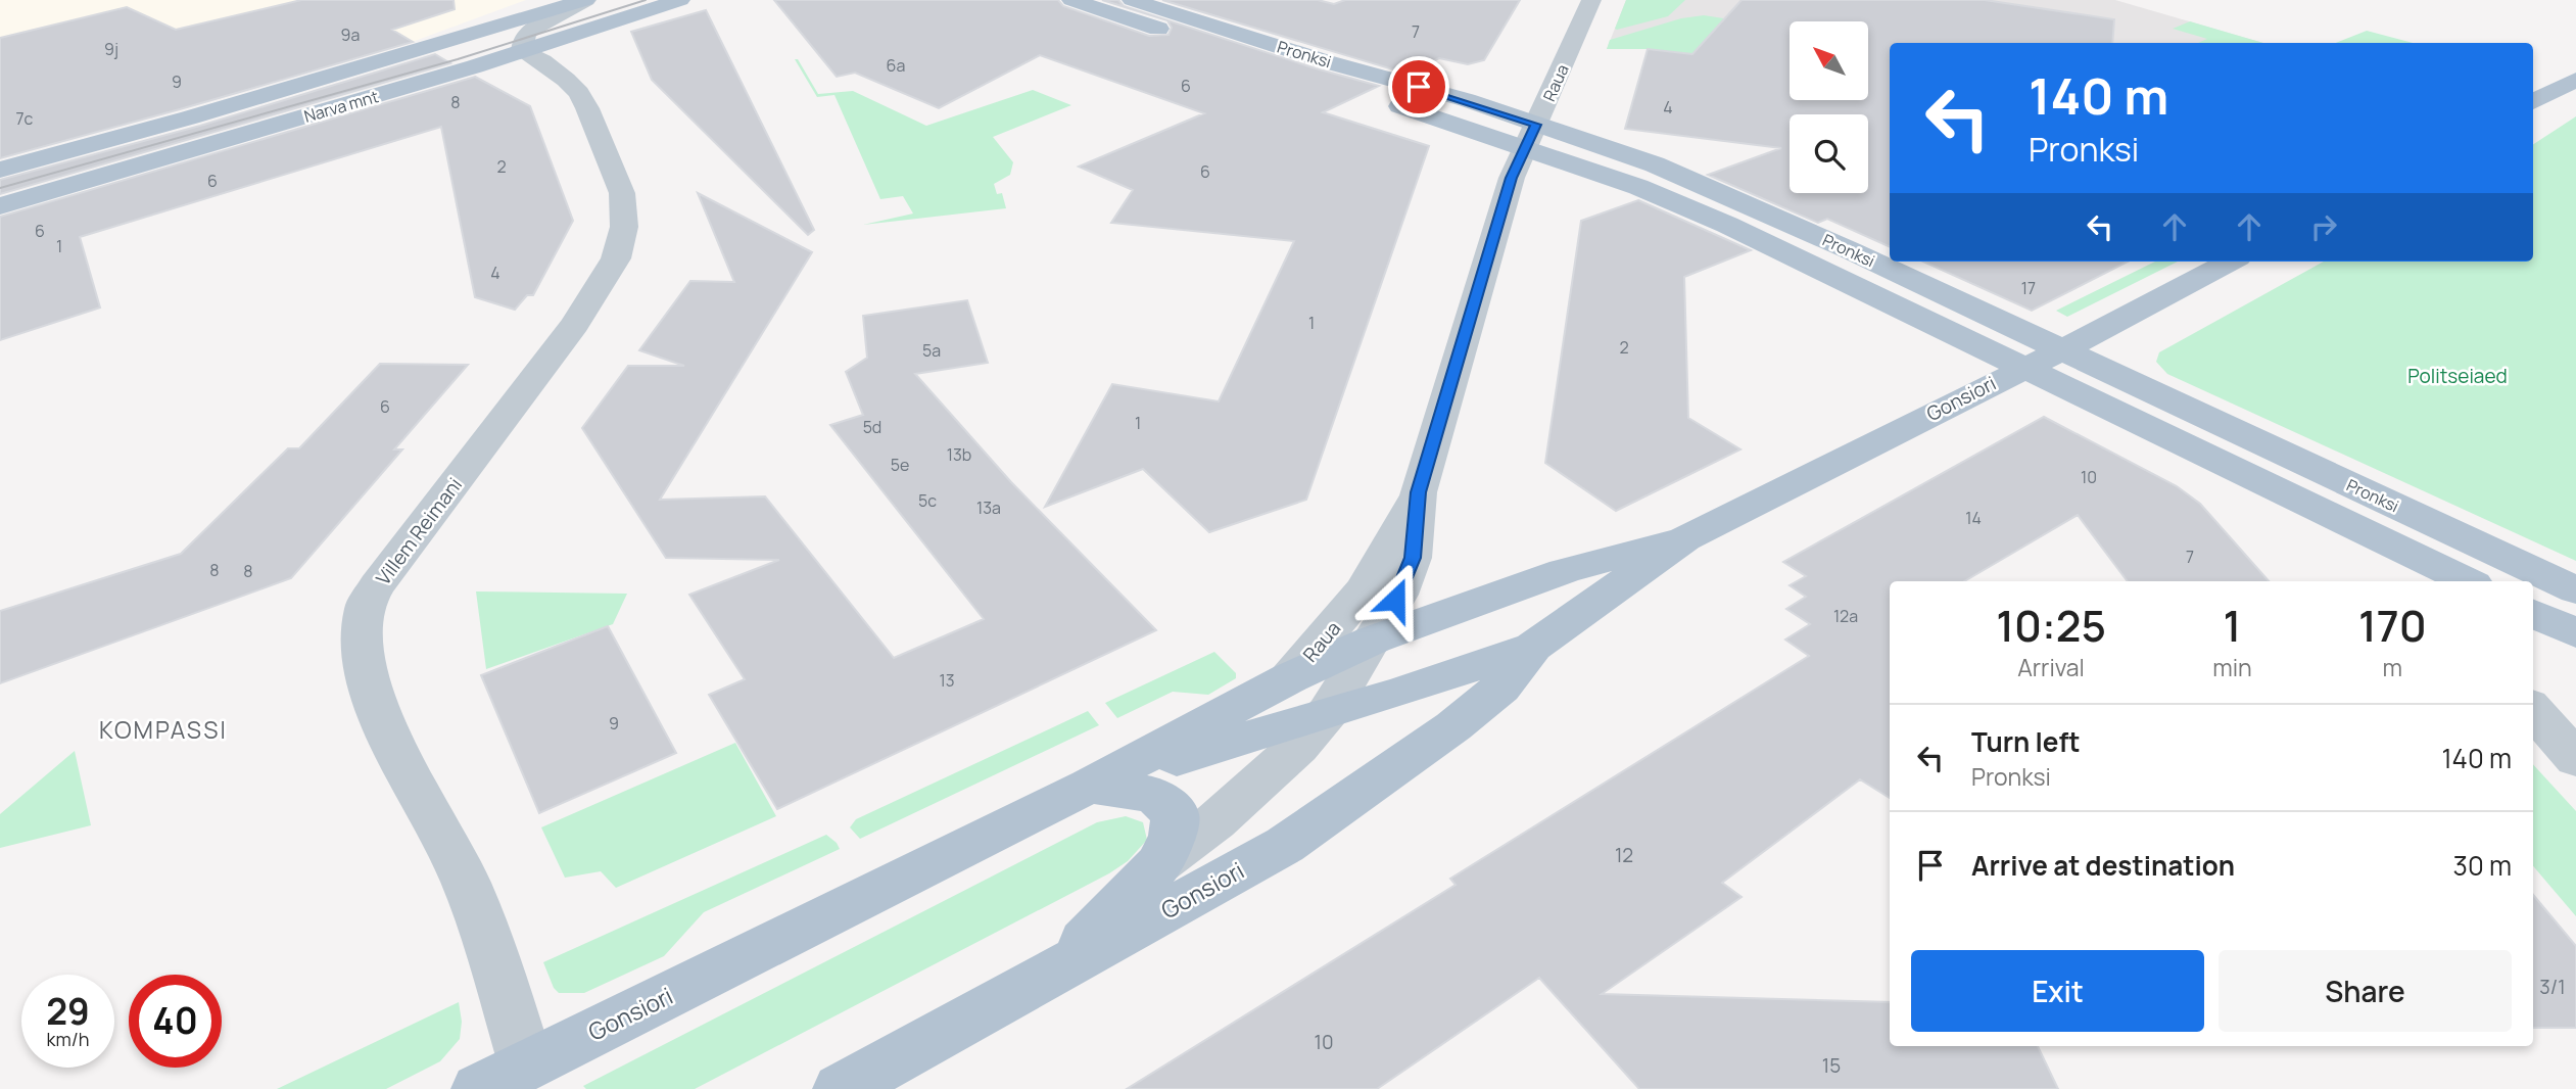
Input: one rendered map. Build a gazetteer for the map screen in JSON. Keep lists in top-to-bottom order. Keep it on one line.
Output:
{"streets":{"main road":["Pronksi","Narva mnt","Gonsiori"],"street":["Raua","Villem Reimani"]},"crossings":[["Pronksi","Raua"],["Pronksi","Gonsiori"],["Raua","Gonsiori"],["Narva mnt","Villem Reimani"],["Gonsiori","Villem Reimani"]],"districts":["KOMPASSI"],"parks":["Politseiaed"],"house_numbers":["7","9a","9j","6a","9","6","8","4","7c","2","6","6","6","1","4","17","1","2","5a","6","1","5d","13b","5e","10","5c","13a","14","7","8","8","12a","13","9","12","3/1","10","15"],"north":"top left","page":{"turn":["140 m","Pronksi"],"eta":["10:25","Arrival","1","min","170","m"],"list":[{"name":"Turn left","note":"Pronksi","value":"140 m"},{"name":"Arrive at destination","value":"30 m"}],"buttons":["Exit","Share"],"speed":"29 km/h","limit":"40"}}
